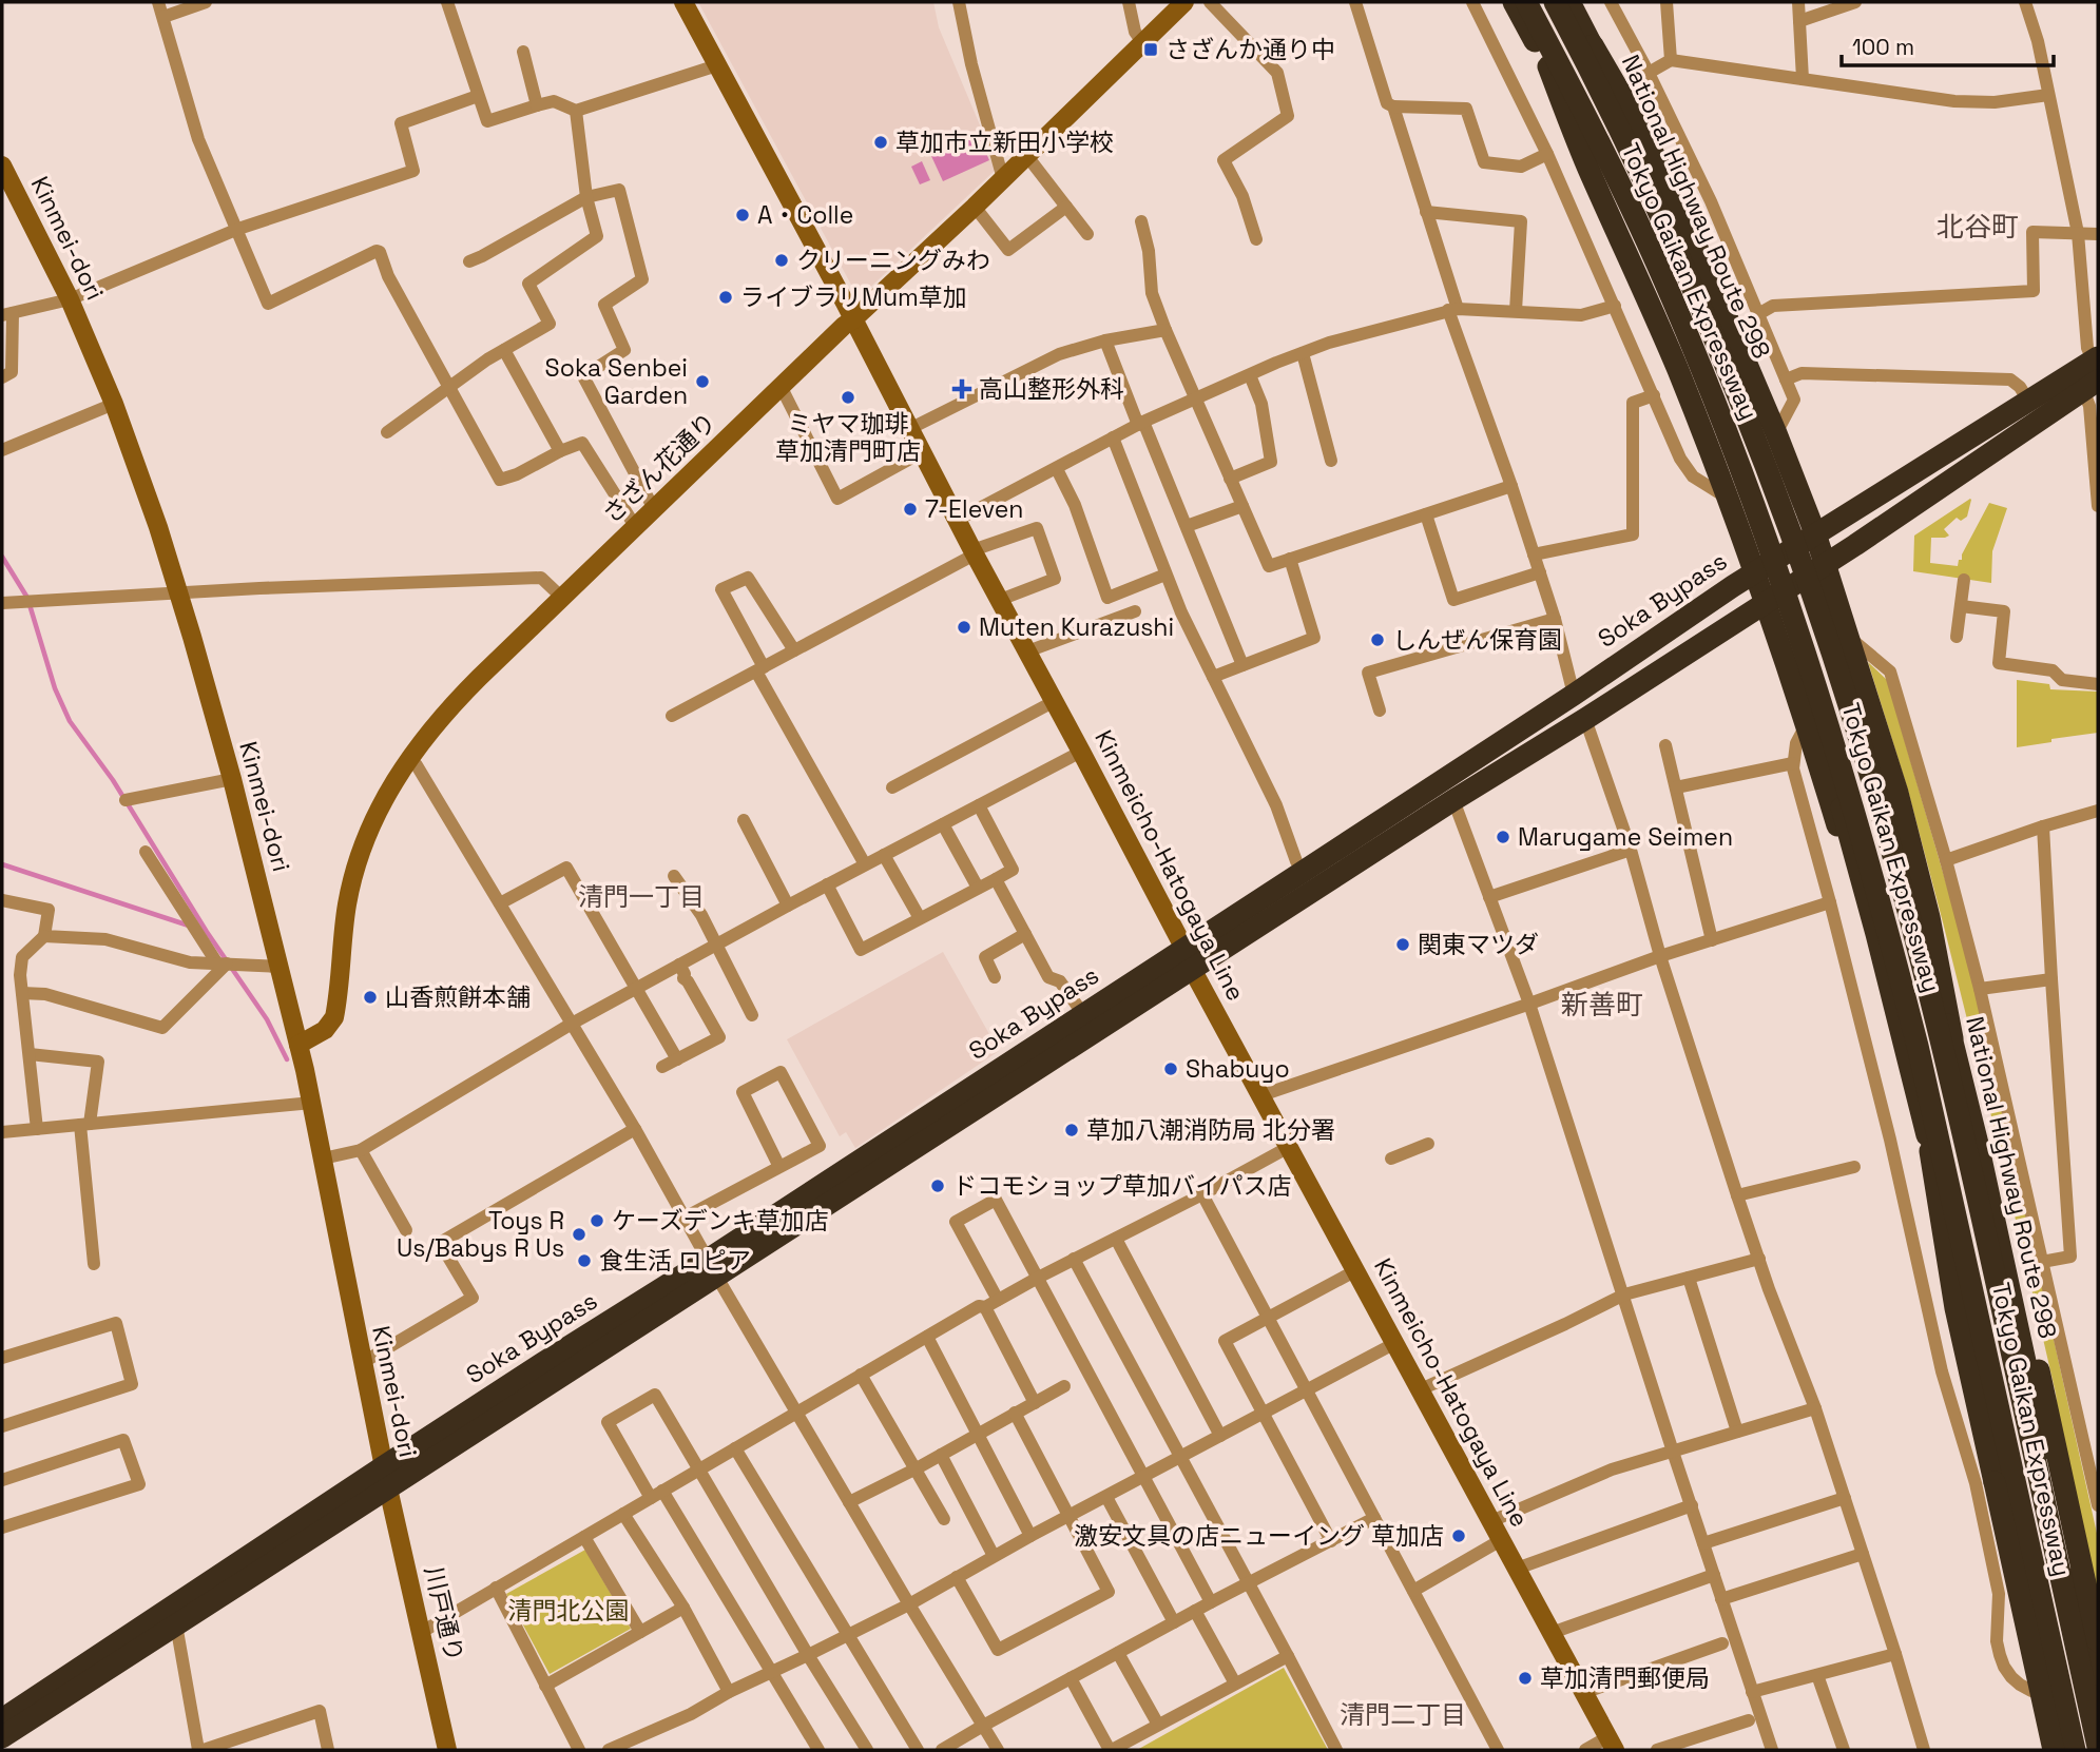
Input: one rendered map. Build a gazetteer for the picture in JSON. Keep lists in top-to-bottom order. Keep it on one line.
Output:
{"streets":{"highway":["National Highway Route 298","Tokyo Gaikan Expressway","Soka Bypass"],"street":["Kinmei-dori","さざん花通り","Kinmeicho-Hatogaya Line","川戸通り"]},"crossings":[["National Highway Route 298","Soka Bypass"],["Kinmei-dori","さざん花通り"],["Kinmei-dori","Soka Bypass"],["Kinmei-dori","川戸通り"],["さざん花通り","Kinmeicho-Hatogaya Line"],["Soka Bypass","Kinmeicho-Hatogaya Line"],["Soka Bypass","川戸通り"]],"districts":["北谷町","清門一丁目","新善町","清門二丁目"],"parks":["清門北公園"],"places":{"transit":["さざんか通り中"],"other":["草加市立新田小学校","A・Colle","クリーニングみわ","ライブラリMum草加","Soka Senbei Garden","ミヤマ珈琲 草加清門町店","7-Eleven","Muten Kurazushi","しんぜん保育園","Marugame Seimen","関東マツダ","山香煎餅本舗","Shabuyo","草加八潮消防局 北分署","ドコモショップ草加バイパス店","ケーズデンキ草加店","Toys R Us/Babys R Us","食生活 ロピア","激安文具の店ニューイング 草加店","草加清門郵便局"],"health":["高山整形外科"]},"scale_bar":"100 m"}
